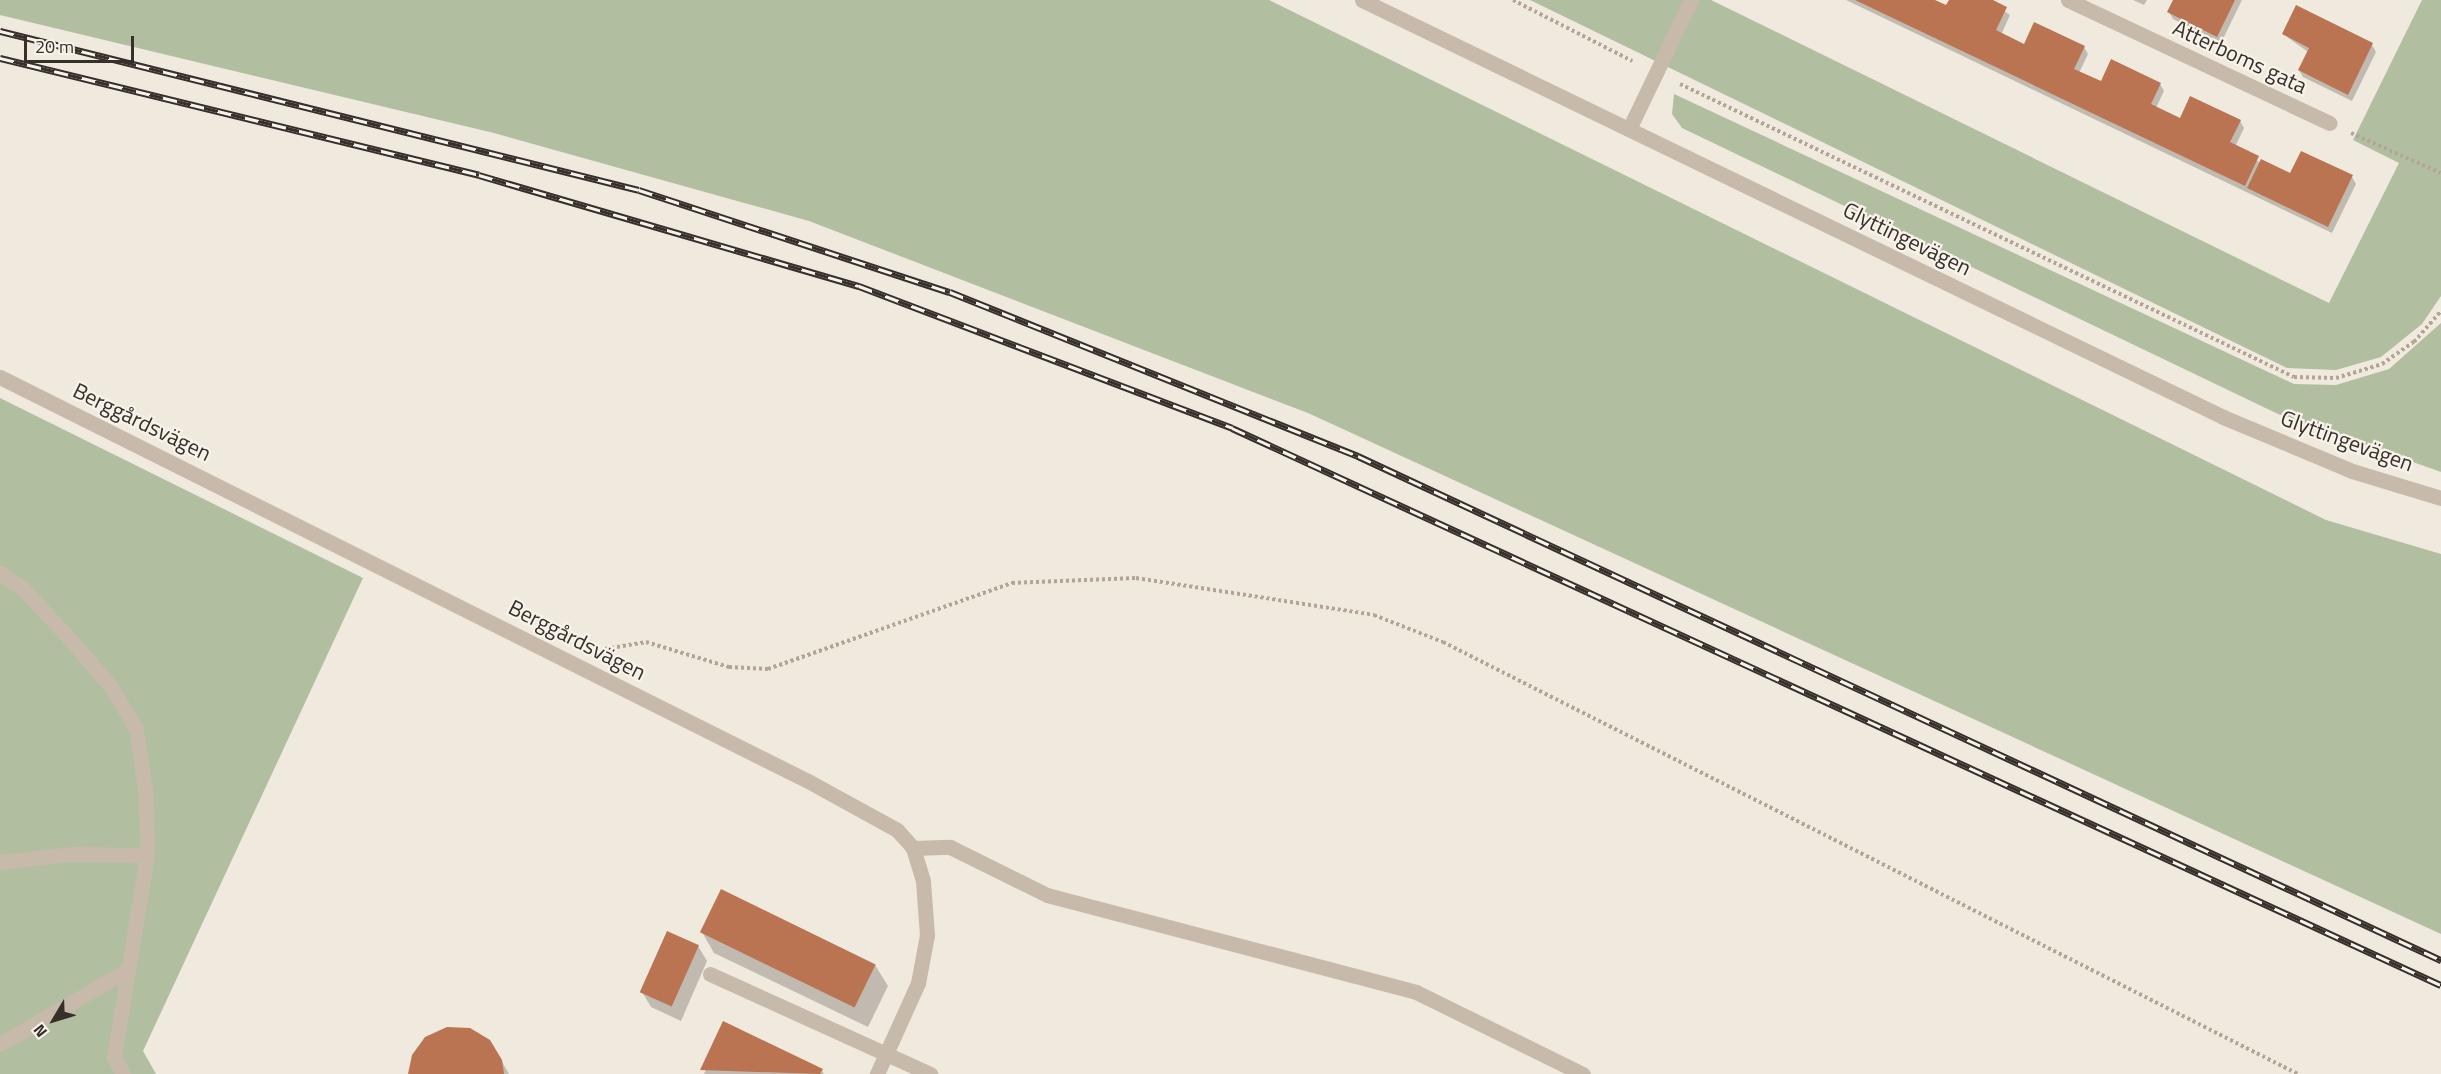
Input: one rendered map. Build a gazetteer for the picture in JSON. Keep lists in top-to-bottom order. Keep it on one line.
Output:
{"streets":{"street":["Atterboms gata","Glyttingevägen","Berggårdsvägen"]},"scale_bar":"20 m","north":"bottom left"}
